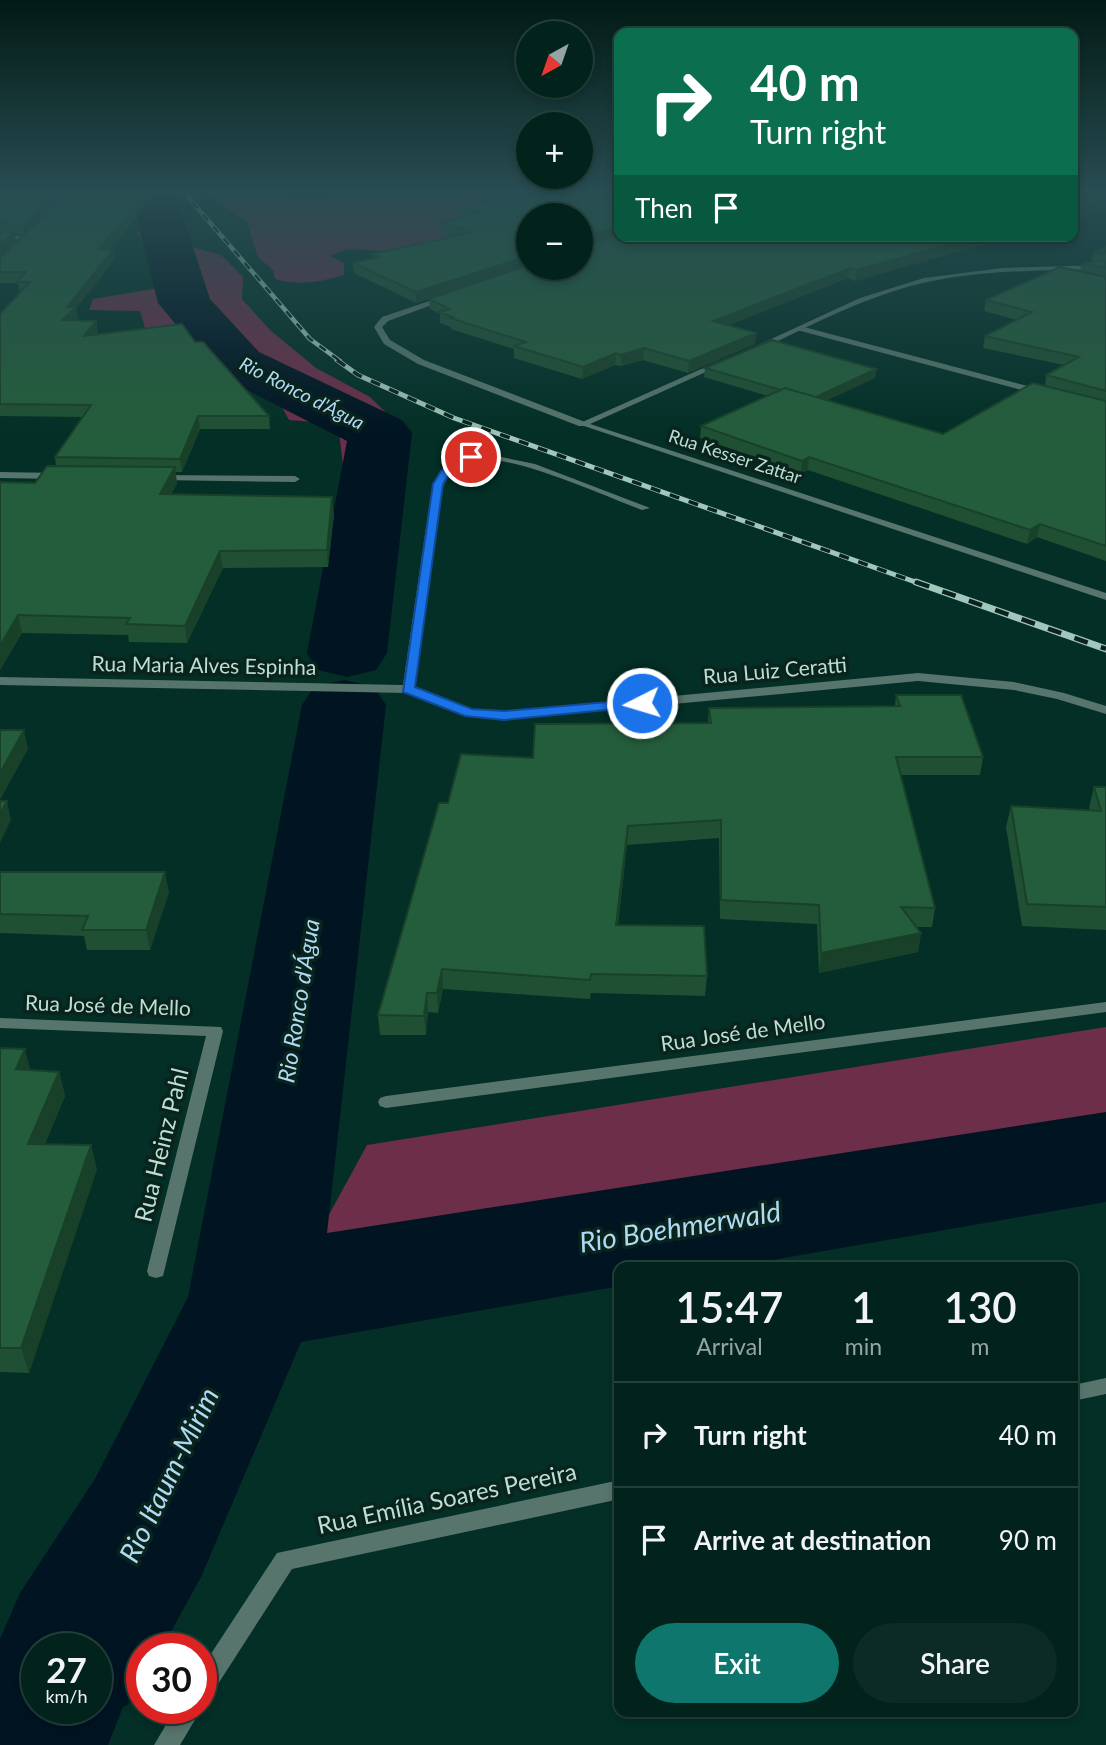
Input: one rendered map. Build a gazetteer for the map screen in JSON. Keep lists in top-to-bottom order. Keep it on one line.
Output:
{"streets":{"street":["Rua Kesser Zattar","Rua Maria Alves Espinha","Rua Luiz Ceratti","Rua José de Mello","Rua Heinz Pahl","Rua Emília Soares Pereira"]},"crossings":[["Rua Maria Alves Espinha","Rua Luiz Ceratti"],["Rua José de Mello","Rua Heinz Pahl"]],"water":["Rio Ronco d'Água","Rio Boehmerwald","Rio Itaum-Mirim"],"north":"bottom left","page":{"map_buttons":["+","−"],"turn":["40 m","Turn right"],"then":"Then","eta":["15:47","Arrival","1","min","130","m"],"list":[{"name":"Turn right","value":"40 m"},{"name":"Arrive at destination","value":"90 m"}],"buttons":["Exit","Share"],"speed":"27 km/h","limit":"30"}}
